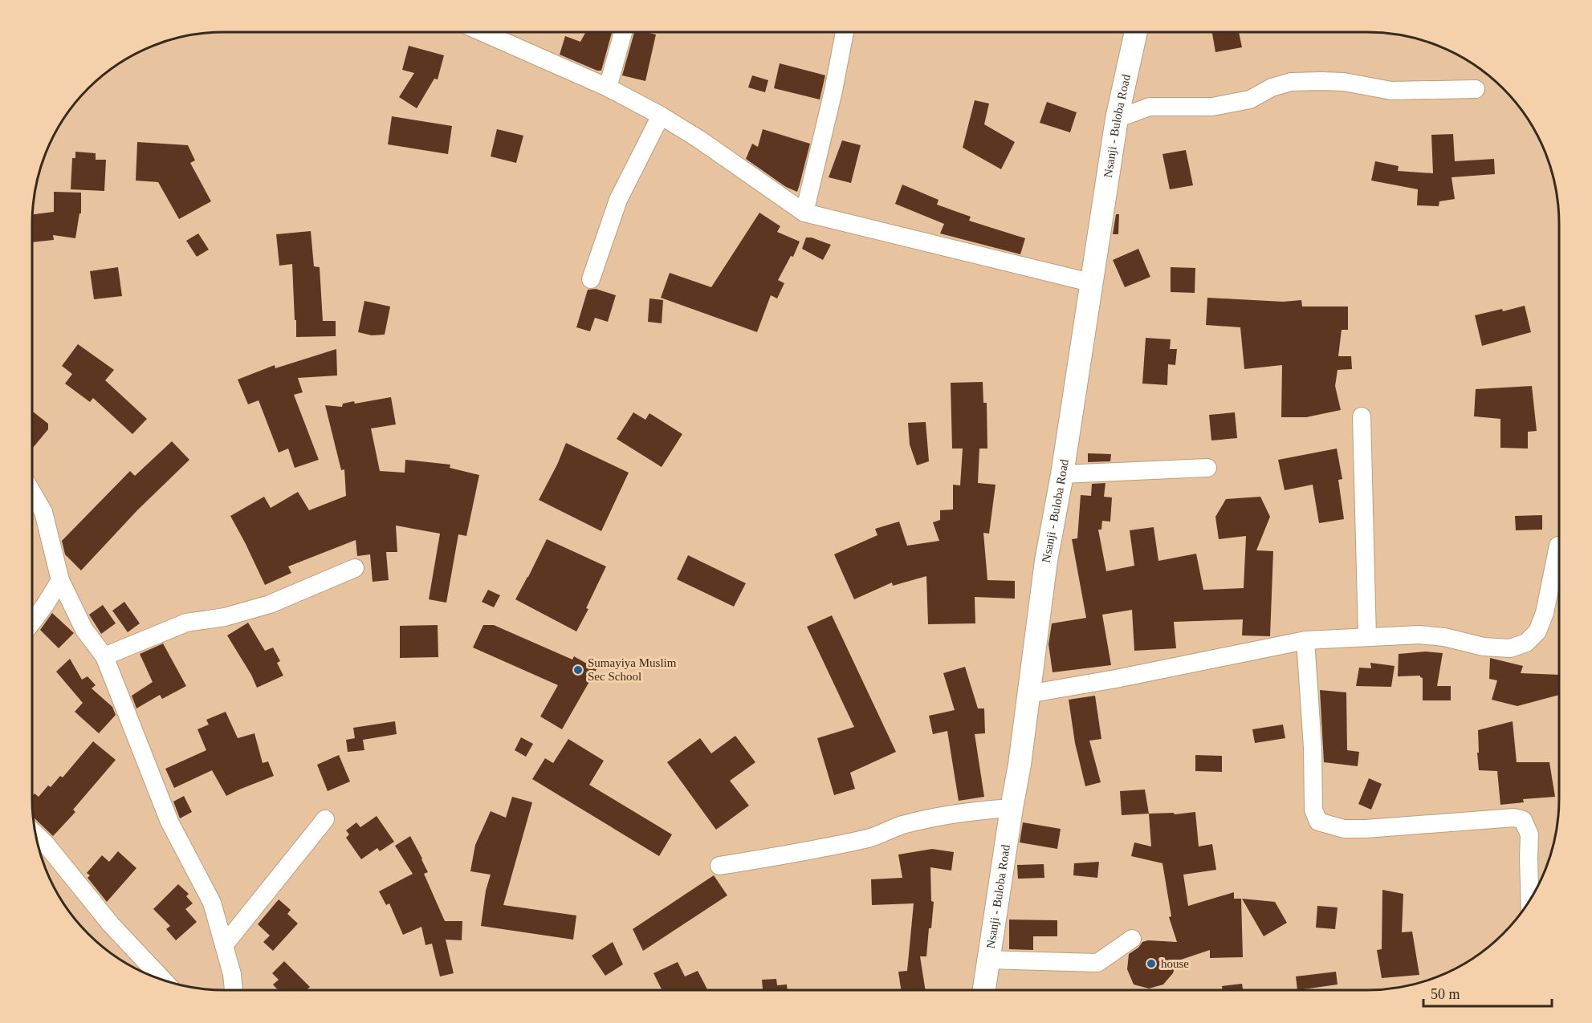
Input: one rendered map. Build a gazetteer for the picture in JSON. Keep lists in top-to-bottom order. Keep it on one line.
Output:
{"streets":{"main road":["Nsanji - Buloba Road"]},"places":["Sumayiya Muslim Sec School","house"],"scale_bar":"50 m"}
